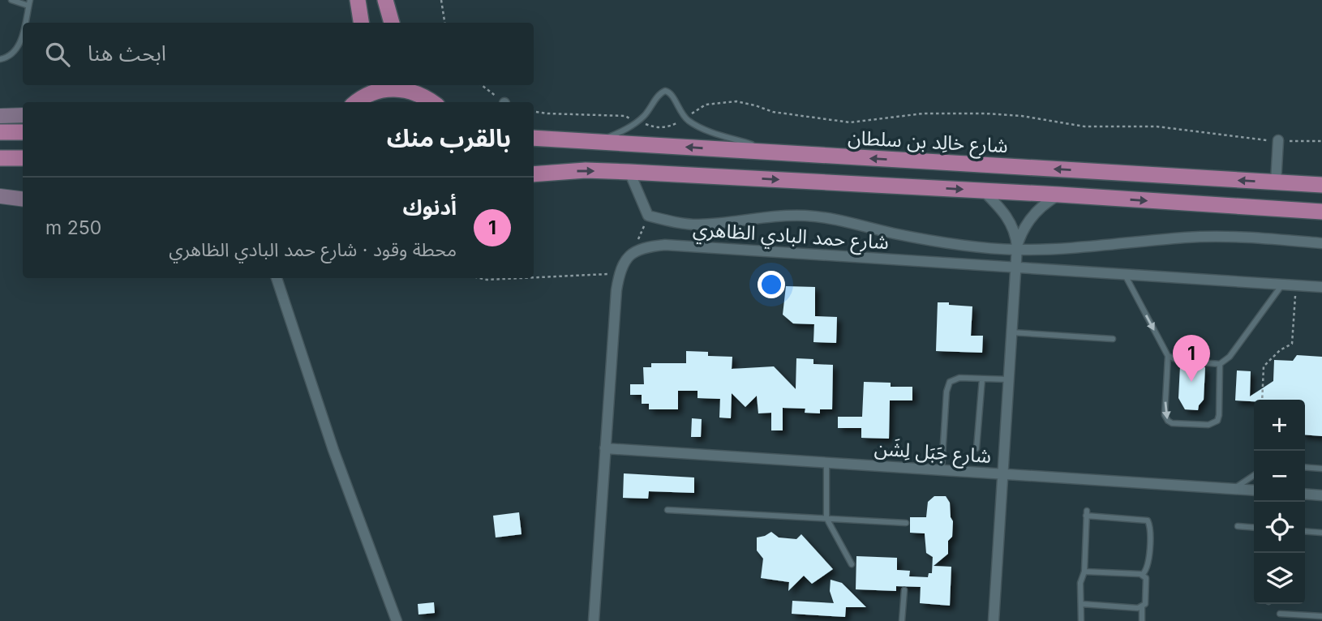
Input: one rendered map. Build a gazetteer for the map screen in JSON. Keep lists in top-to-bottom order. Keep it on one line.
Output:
{"streets":{"main road":["شارع خالِد بن سلطان"],"street":["شارع حمد البادي الظاهري","شارع جَبَل لِشَن"]},"page":{"search":"ابحث هنا","heading":"بالقرب منك","list":[{"mark":"1","name":"أدنوك","note":"محطة وقود · شارع حمد البادي الظاهري","value":"250 m"}],"pins":"1","map_buttons":["+","−"]}}
